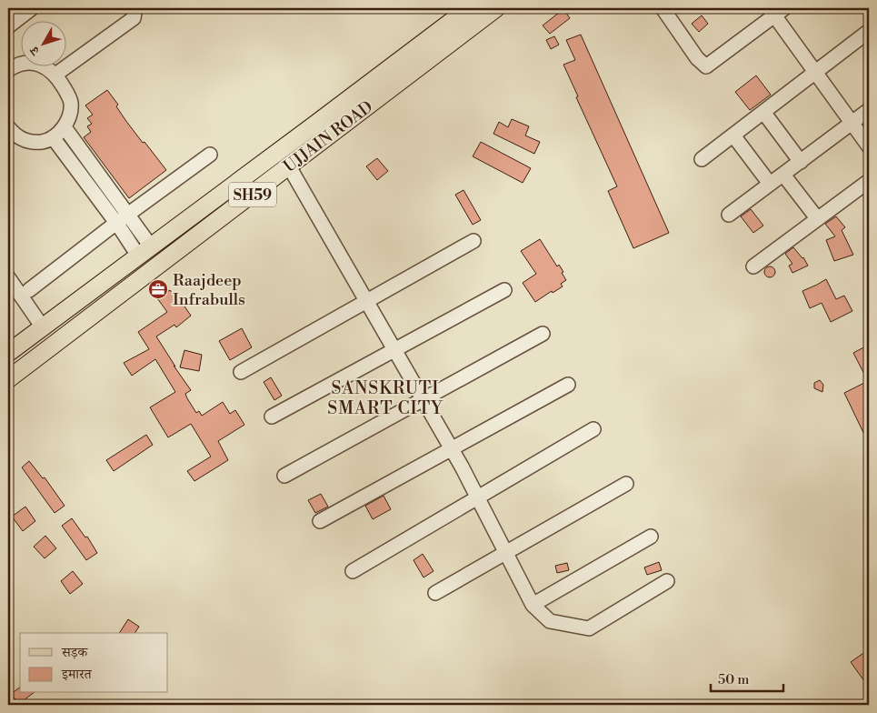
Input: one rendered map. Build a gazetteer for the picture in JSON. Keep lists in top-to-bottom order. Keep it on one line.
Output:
{"streets":{"main road":["UJJAIN ROAD","SH59"]},"districts":["SANSKRUTI SMART CITY"],"places":{"office":["Raajdeep Infrabulls"]},"legend":["सड़क","इमारत"],"scale_bar":"50 m","north":"bottom left"}
